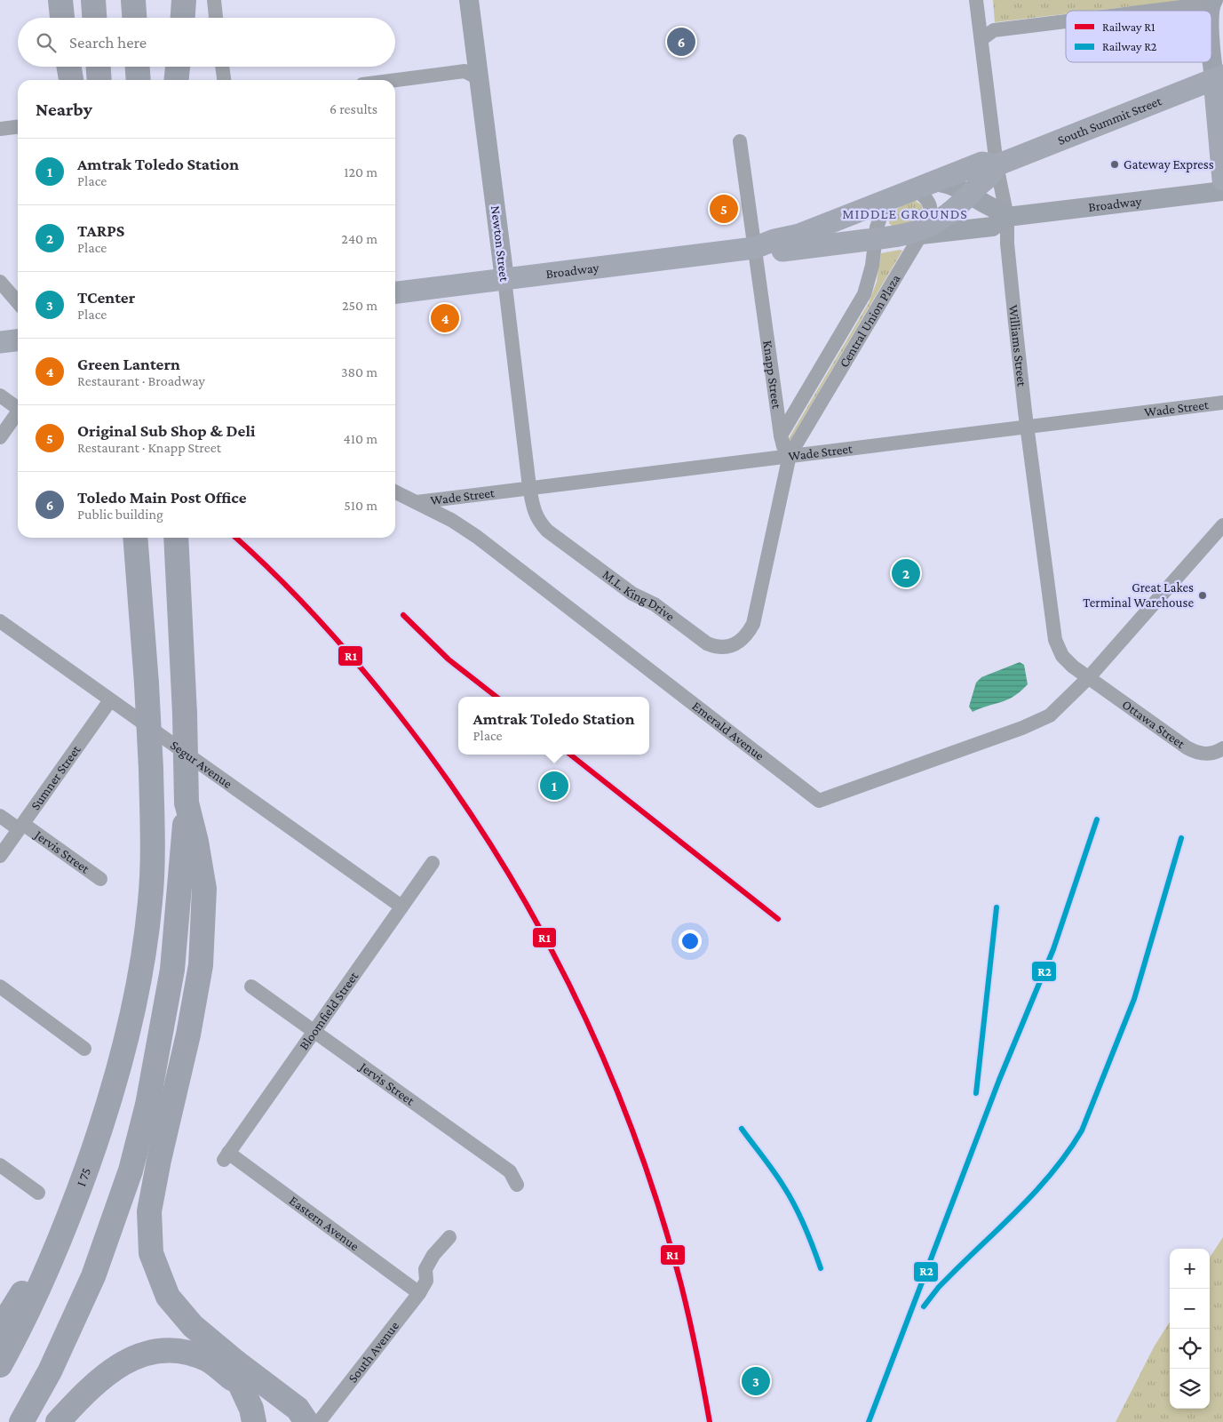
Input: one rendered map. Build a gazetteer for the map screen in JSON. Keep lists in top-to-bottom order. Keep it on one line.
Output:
{"streets":{"highway":["I 75"],"main road":["South Summit Street","Broadway"],"street":["Newton Street","Central Union Plaza","Williams Street","Knapp Street","Wade Street","M.L. King Drive","Ottawa Street","Emerald Avenue","Segur Avenue","Sumner Street","Jervis Street","Bloomfield Street","Eastern Avenue","South Avenue"]},"crossings":[["South Summit Street","Broadway"],["South Summit Street","Central Union Plaza"],["South Summit Street","Williams Street"],["Broadway","Newton Street"],["Broadway","Central Union Plaza"],["Broadway","Williams Street"],["Broadway","Knapp Street"],["Newton Street","Wade Street"],["Newton Street","M.L. King Drive"],["Central Union Plaza","Knapp Street"],["Central Union Plaza","Wade Street"],["Central Union Plaza","M.L. King Drive"],["Williams Street","Wade Street"],["Williams Street","Ottawa Street"],["Williams Street","Emerald Avenue"],["Knapp Street","Wade Street"],["Knapp Street","M.L. King Drive"],["Wade Street","M.L. King Drive"],["Wade Street","Emerald Avenue"],["Ottawa Street","Emerald Avenue"],["Segur Avenue","Sumner Street"],["Segur Avenue","Bloomfield Street"],["Sumner Street","Jervis Street"],["Jervis Street","Bloomfield Street"],["Bloomfield Street","Eastern Avenue"],["Eastern Avenue","South Avenue"]],"districts":["MIDDLE GROUNDS"],"places":["Gateway Express","Great Lakes Terminal Warehouse"],"lines":["rail line R1","rail line R2"],"legend":["Railway R1","Railway R2"],"page":{"search":"Search here","pins":["6","5","4","2","1","3"],"heading":["Nearby","6 results"],"list":[{"mark":"1","name":"Amtrak Toledo Station","note":"Place","value":"120 m"},{"mark":"2","name":"TARPS","note":"Place","value":"240 m"},{"mark":"3","name":"TCenter","note":"Place","value":"250 m"},{"mark":"4","name":"Green Lantern","note":"Restaurant · Broadway","value":"380 m"},{"mark":"5","name":"Original Sub Shop & Deli","note":"Restaurant · Knapp Street","value":"410 m"},{"mark":"6","name":"Toledo Main Post Office","note":"Public building","value":"510 m"}],"popup":["Amtrak Toledo Station","Place"],"map_buttons":["+","−"]}}
